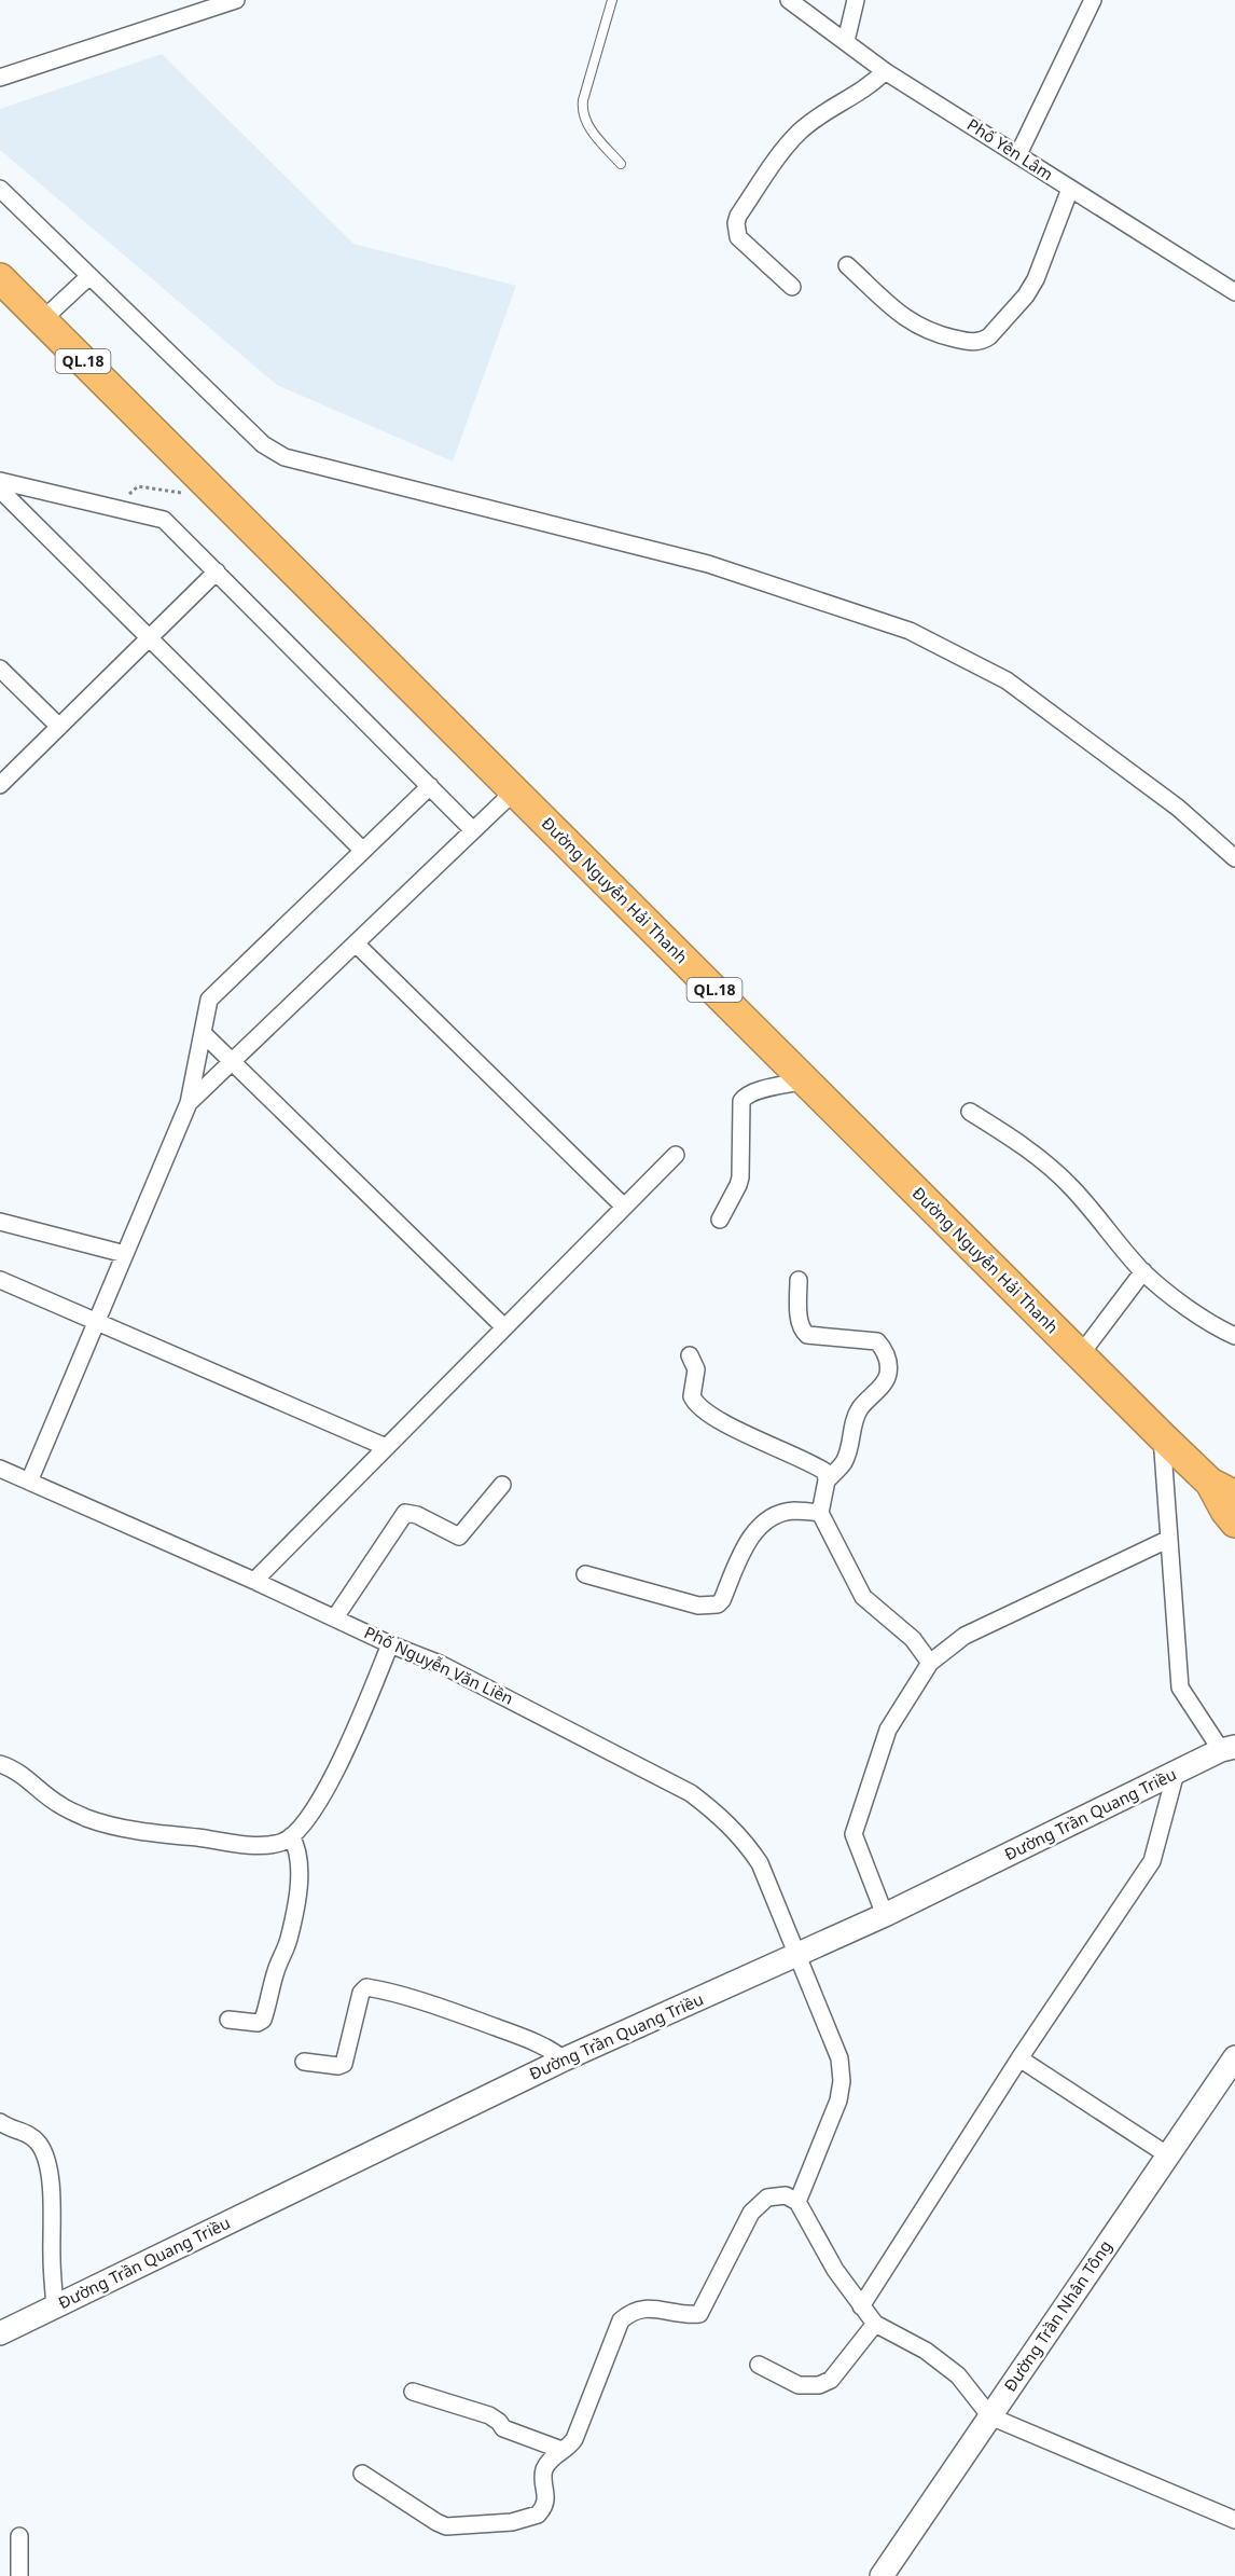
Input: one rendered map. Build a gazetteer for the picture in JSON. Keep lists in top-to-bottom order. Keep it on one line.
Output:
{"streets":{"highway":["QL.18","Đường Nguyễn Hải Thanh"],"main road":["Đường Trần Quang Triều","Đường Trần Nhân Tông"],"street":["Phố Yên Lâm","Phố Nguyễn Văn Liền"]},"crossings":[["QL.18","Đường Nguyễn Hải Thanh"],["Phố Nguyễn Văn Liền","Đường Trần Quang Triều"]]}
